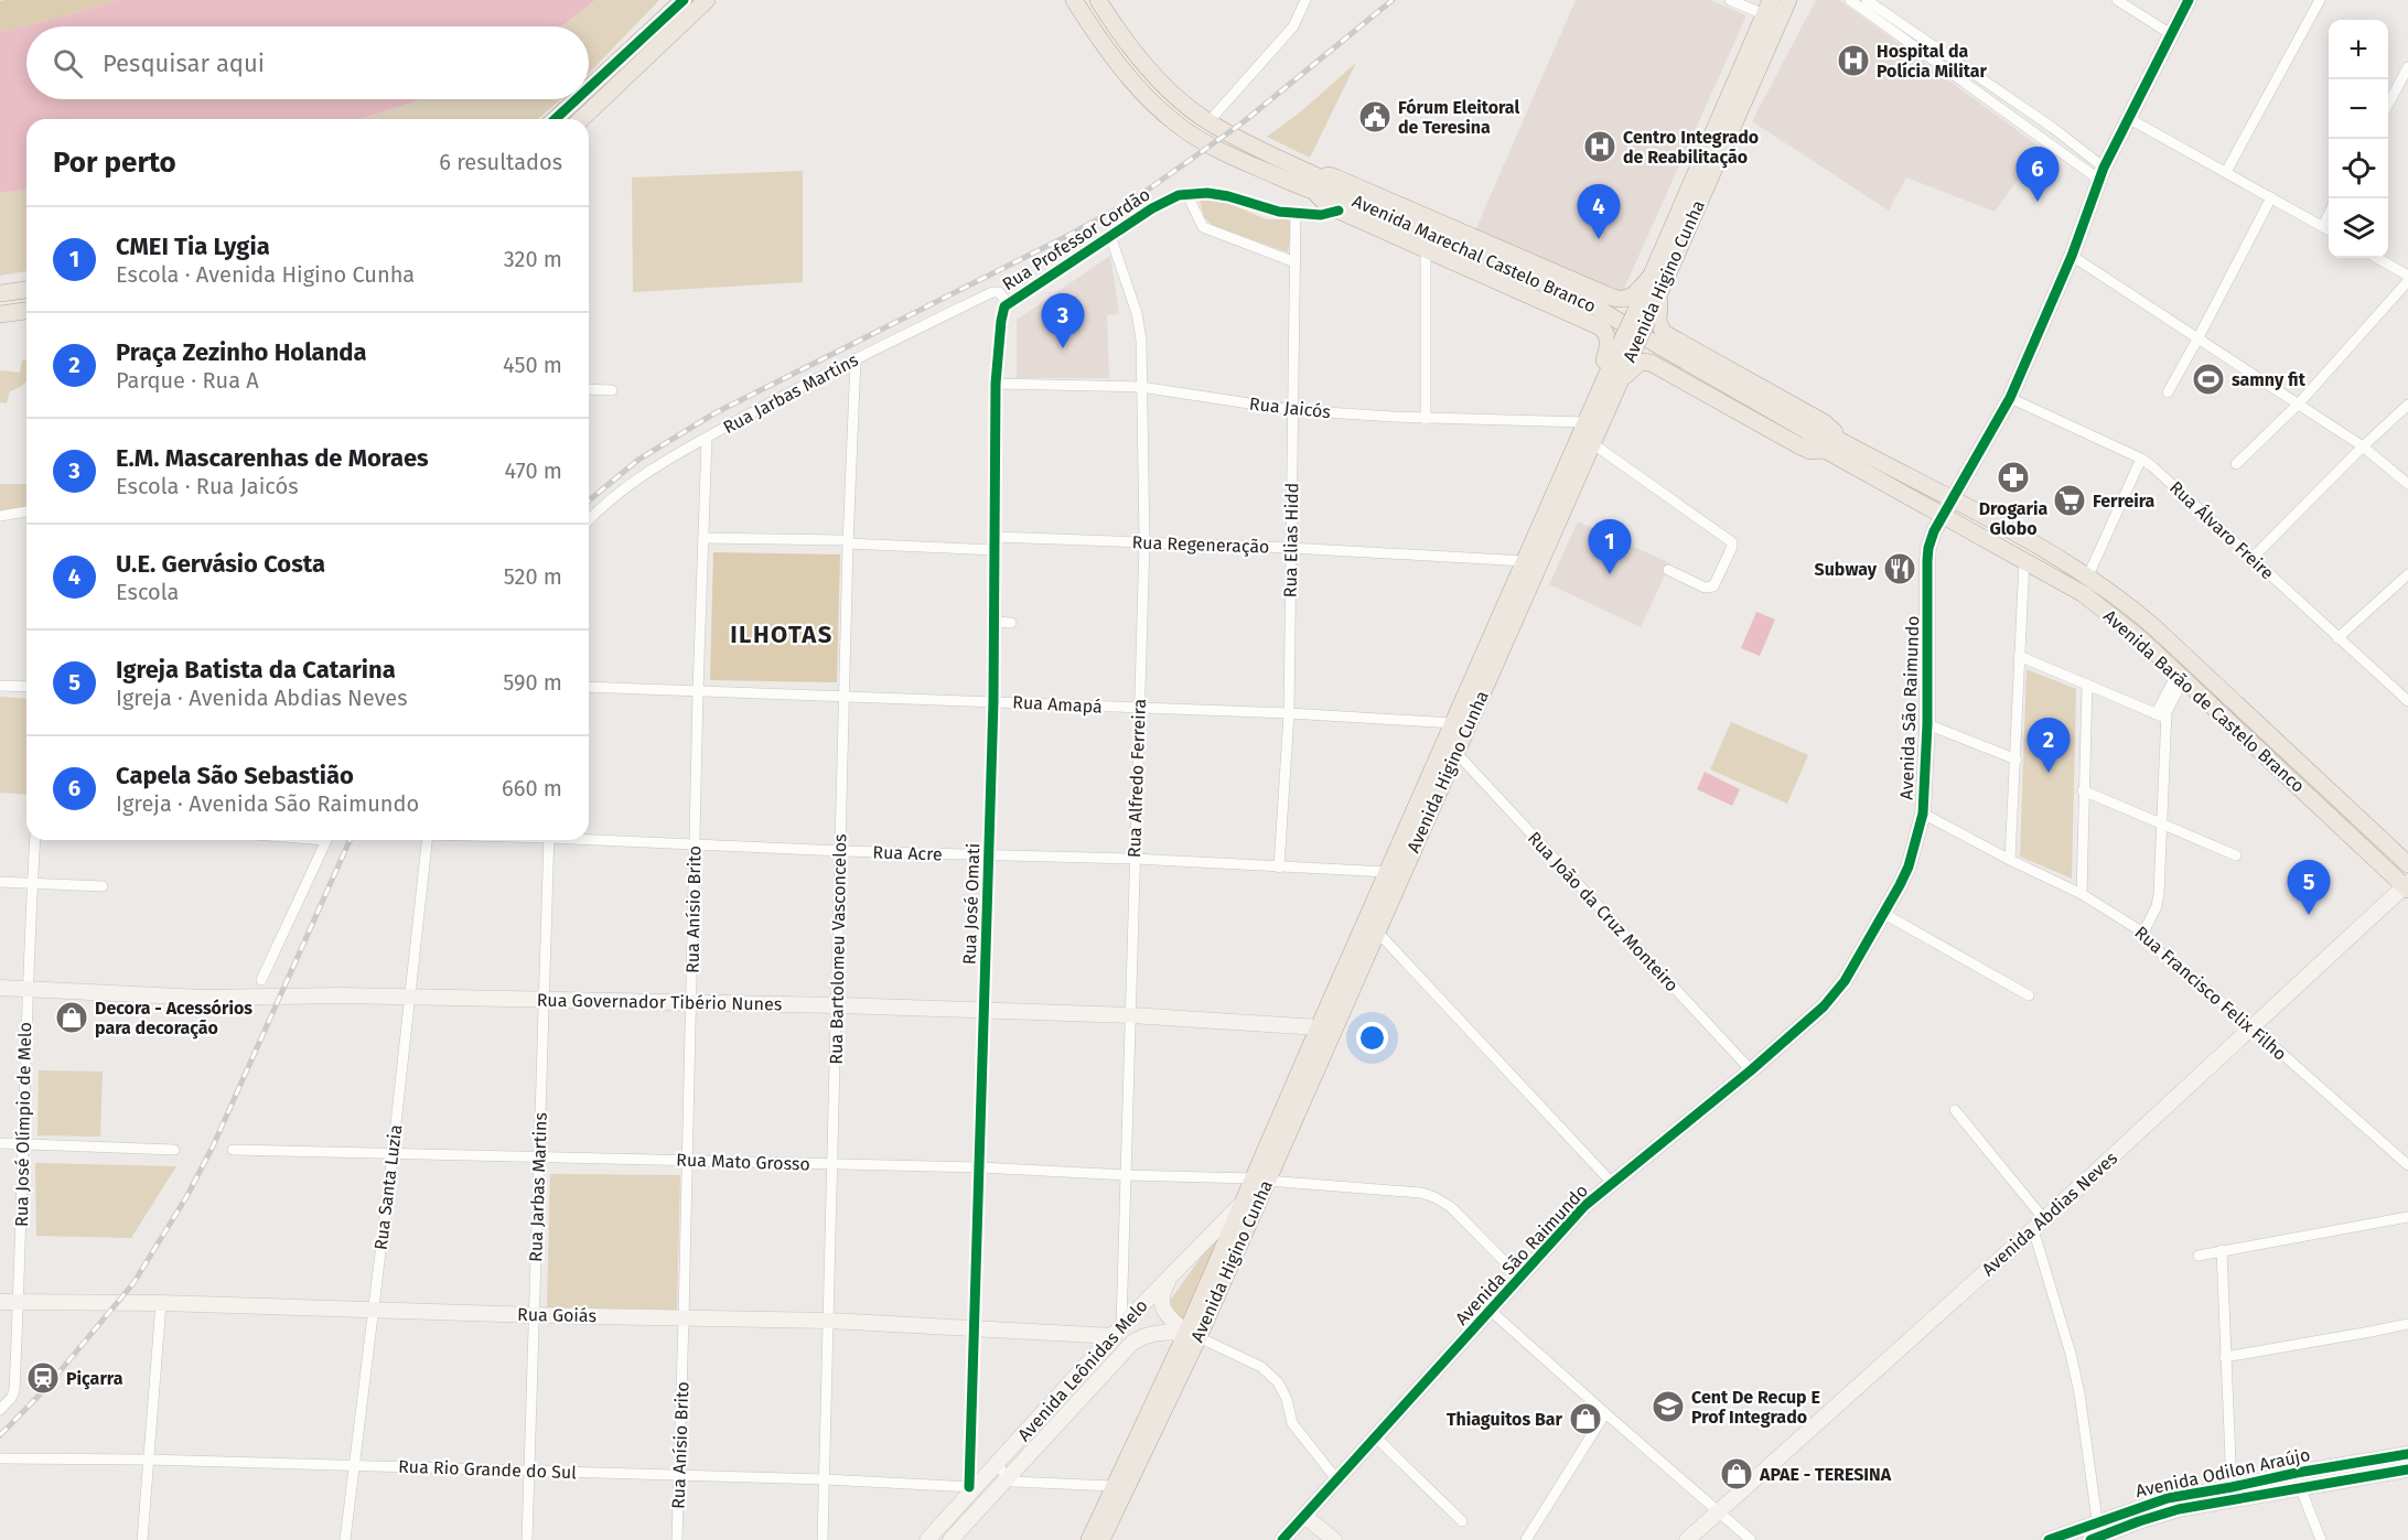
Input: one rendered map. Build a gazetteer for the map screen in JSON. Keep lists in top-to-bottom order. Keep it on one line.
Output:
{"streets":{"main road":["Avenida Marechal Castelo Branco","Avenida Higino Cunha","Avenida Barão de Castelo Branco"],"street":["Rua Professor Cordão","Rua Jarbas Martins","Rua Jaicós","Rua Álvaro Freire","Rua Elias Hidd","Rua Regeneração","Rua Amapá","Avenida São Raimundo","Rua Alfredo Ferreira","Rua Acre","Rua José Omati","Rua Anísio Brito","Rua João da Cruz Monteiro","Rua Bartolomeu Vasconcelos","Rua Francisco Felix Filho","Rua Governador Tibério Nunes","Rua José Olímpio de Melo","Rua Mato Grosso","Rua Santa Luzia","Avenida Abdias Neves","Rua Goiás","Avenida Leônidas Melo","Rua Rio Grande do Sul","Avenida Odilon Araújo"]},"crossings":[["Rua Professor Cordão","Rua Jarbas Martins"],["Rua Professor Cordão","Rua Elias Hidd"],["Rua Professor Cordão","Rua Alfredo Ferreira"],["Rua Professor Cordão","Rua José Omati"],["Avenida Marechal Castelo Branco","Avenida Barão de Castelo Branco"],["Avenida Higino Cunha","Rua Jaicós"],["Avenida Higino Cunha","Rua Regeneração"],["Avenida Higino Cunha","Rua Amapá"],["Avenida Higino Cunha","Rua Acre"],["Avenida Higino Cunha","Rua João da Cruz Monteiro"],["Avenida Higino Cunha","Rua Governador Tibério Nunes"],["Avenida Higino Cunha","Rua Mato Grosso"],["Avenida Higino Cunha","Avenida Leônidas Melo"],["Rua Jarbas Martins","Rua Anísio Brito"],["Rua Jarbas Martins","Rua Bartolomeu Vasconcelos"],["Rua Jarbas Martins","Rua Governador Tibério Nunes"],["Rua Jarbas Martins","Rua Mato Grosso"],["Rua Jarbas Martins","Rua Goiás"],["Rua Jarbas Martins","Rua Rio Grande do Sul"],["Rua Jaicós","Rua Elias Hidd"],["Rua Jaicós","Rua Alfredo Ferreira"],["Rua Jaicós","Rua José Omati"],["Rua Álvaro Freire","Avenida São Raimundo"],["Rua Elias Hidd","Rua Regeneração"],["Rua Elias Hidd","Rua Amapá"],["Rua Elias Hidd","Rua Acre"],["Rua Regeneração","Rua Alfredo Ferreira"],["Rua Regeneração","Rua José Omati"],["Avenida Barão de Castelo Branco","Avenida São Raimundo"],["Avenida Barão de Castelo Branco","Avenida Abdias Neves"],["Rua Amapá","Rua Alfredo Ferreira"],["Rua Amapá","Rua José Omati"],["Rua Amapá","Rua Anísio Brito"],["Rua Amapá","Rua Bartolomeu Vasconcelos"],["Avenida São Raimundo","Rua João da Cruz Monteiro"],["Avenida São Raimundo","Rua Francisco Felix Filho"],["Avenida São Raimundo","Rua Mato Grosso"],["Rua Alfredo Ferreira","Rua Acre"],["Rua Alfredo Ferreira","Rua Governador Tibério Nunes"],["Rua Alfredo Ferreira","Rua Mato Grosso"],["Rua Alfredo Ferreira","Rua Goiás"],["Rua Alfredo Ferreira","Avenida Leônidas Melo"],["Rua Acre","Rua José Omati"],["Rua Acre","Rua Anísio Brito"],["Rua Acre","Rua Bartolomeu Vasconcelos"],["Rua José Omati","Rua Governador Tibério Nunes"],["Rua José Omati","Rua Mato Grosso"],["Rua José Omati","Rua Goiás"],["Rua José Omati","Avenida Leônidas Melo"],["Rua José Omati","Rua Rio Grande do Sul"],["Rua Anísio Brito","Rua Governador Tibério Nunes"],["Rua Anísio Brito","Rua Mato Grosso"],["Rua Anísio Brito","Rua Goiás"],["Rua Anísio Brito","Rua Rio Grande do Sul"],["Rua Bartolomeu Vasconcelos","Rua Governador Tibério Nunes"],["Rua Bartolomeu Vasconcelos","Rua Mato Grosso"],["Rua Bartolomeu Vasconcelos","Rua Goiás"],["Rua Bartolomeu Vasconcelos","Rua Rio Grande do Sul"],["Rua Francisco Felix Filho","Avenida Abdias Neves"],["Rua Governador Tibério Nunes","Rua José Olímpio de Melo"],["Rua Governador Tibério Nunes","Rua Santa Luzia"],["Rua José Olímpio de Melo","Rua Goiás"],["Rua Mato Grosso","Rua Santa Luzia"],["Rua Santa Luzia","Rua Goiás"],["Rua Santa Luzia","Rua Rio Grande do Sul"],["Rua Goiás","Avenida Leônidas Melo"],["Avenida Leônidas Melo","Rua Rio Grande do Sul"]],"districts":["ILHOTAS"],"places":{"hospital":["Hospital da Polícia Militar","Centro Integrado de Reabilitação"],"public building":["Fórum Eleitoral de Teresina"],"sports":["samny fit"],"pharmacy":["Drogaria Globo"],"supermarket":["Ferreira"],"restaurant":["Subway"],"shop":["Decora - Acessórios para decoração","Thiaguitos Bar","APAE - TERESINA"],"station":["Piçarra"],"school or university":["Cent De Recup E Prof Integrado"]},"page":{"map_buttons":["+","−"],"search":"Pesquisar aqui","heading":["Por perto","6 resultados"],"pins":["6","4","3","1","2","5"],"list":[{"mark":"1","name":"CMEI Tia Lygia","note":"Escola · Avenida Higino Cunha","value":"320 m"},{"mark":"2","name":"Praça Zezinho Holanda","note":"Parque · Rua A","value":"450 m"},{"mark":"3","name":"E.M. Mascarenhas de Moraes","note":"Escola · Rua Jaicós","value":"470 m"},{"mark":"4","name":"U.E. Gervásio Costa","note":"Escola","value":"520 m"},{"mark":"5","name":"Igreja Batista da Catarina","note":"Igreja · Avenida Abdias Neves","value":"590 m"},{"mark":"6","name":"Capela São Sebastião","note":"Igreja · Avenida São Raimundo","value":"660 m"}]}}
